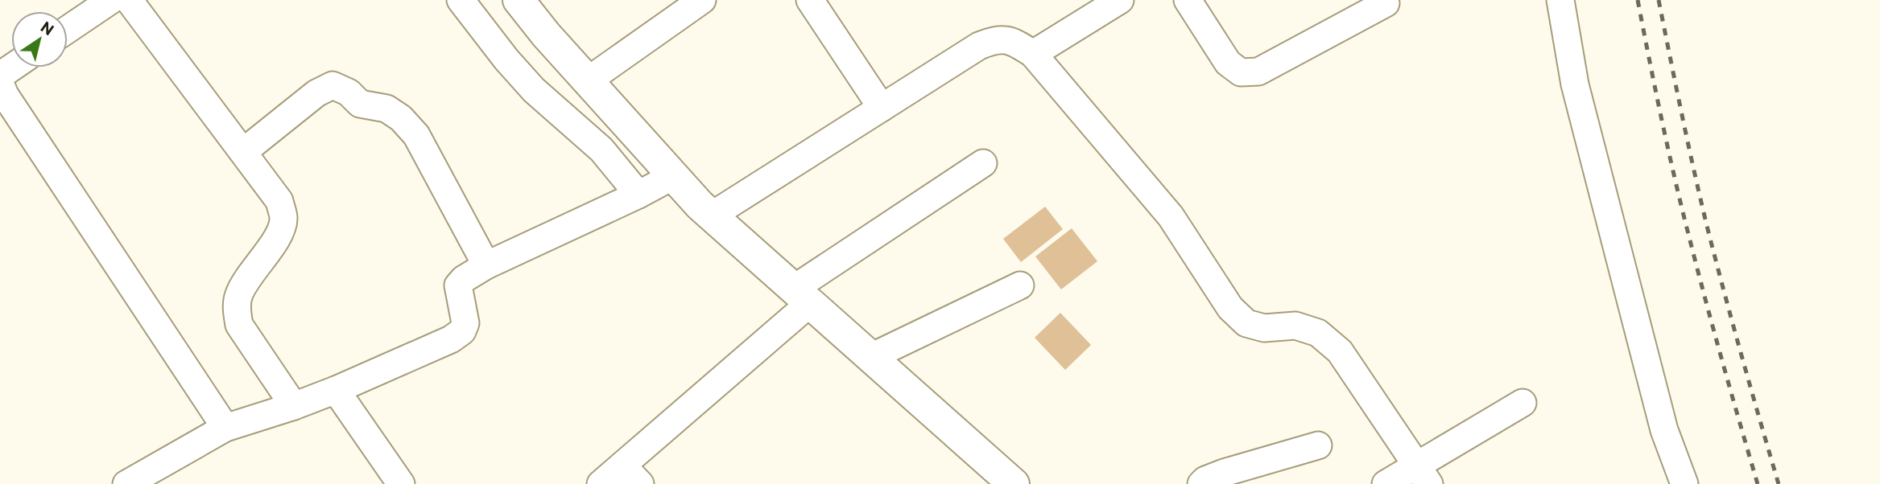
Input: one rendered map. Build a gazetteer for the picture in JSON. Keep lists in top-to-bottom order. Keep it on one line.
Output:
{"north":"top right"}
